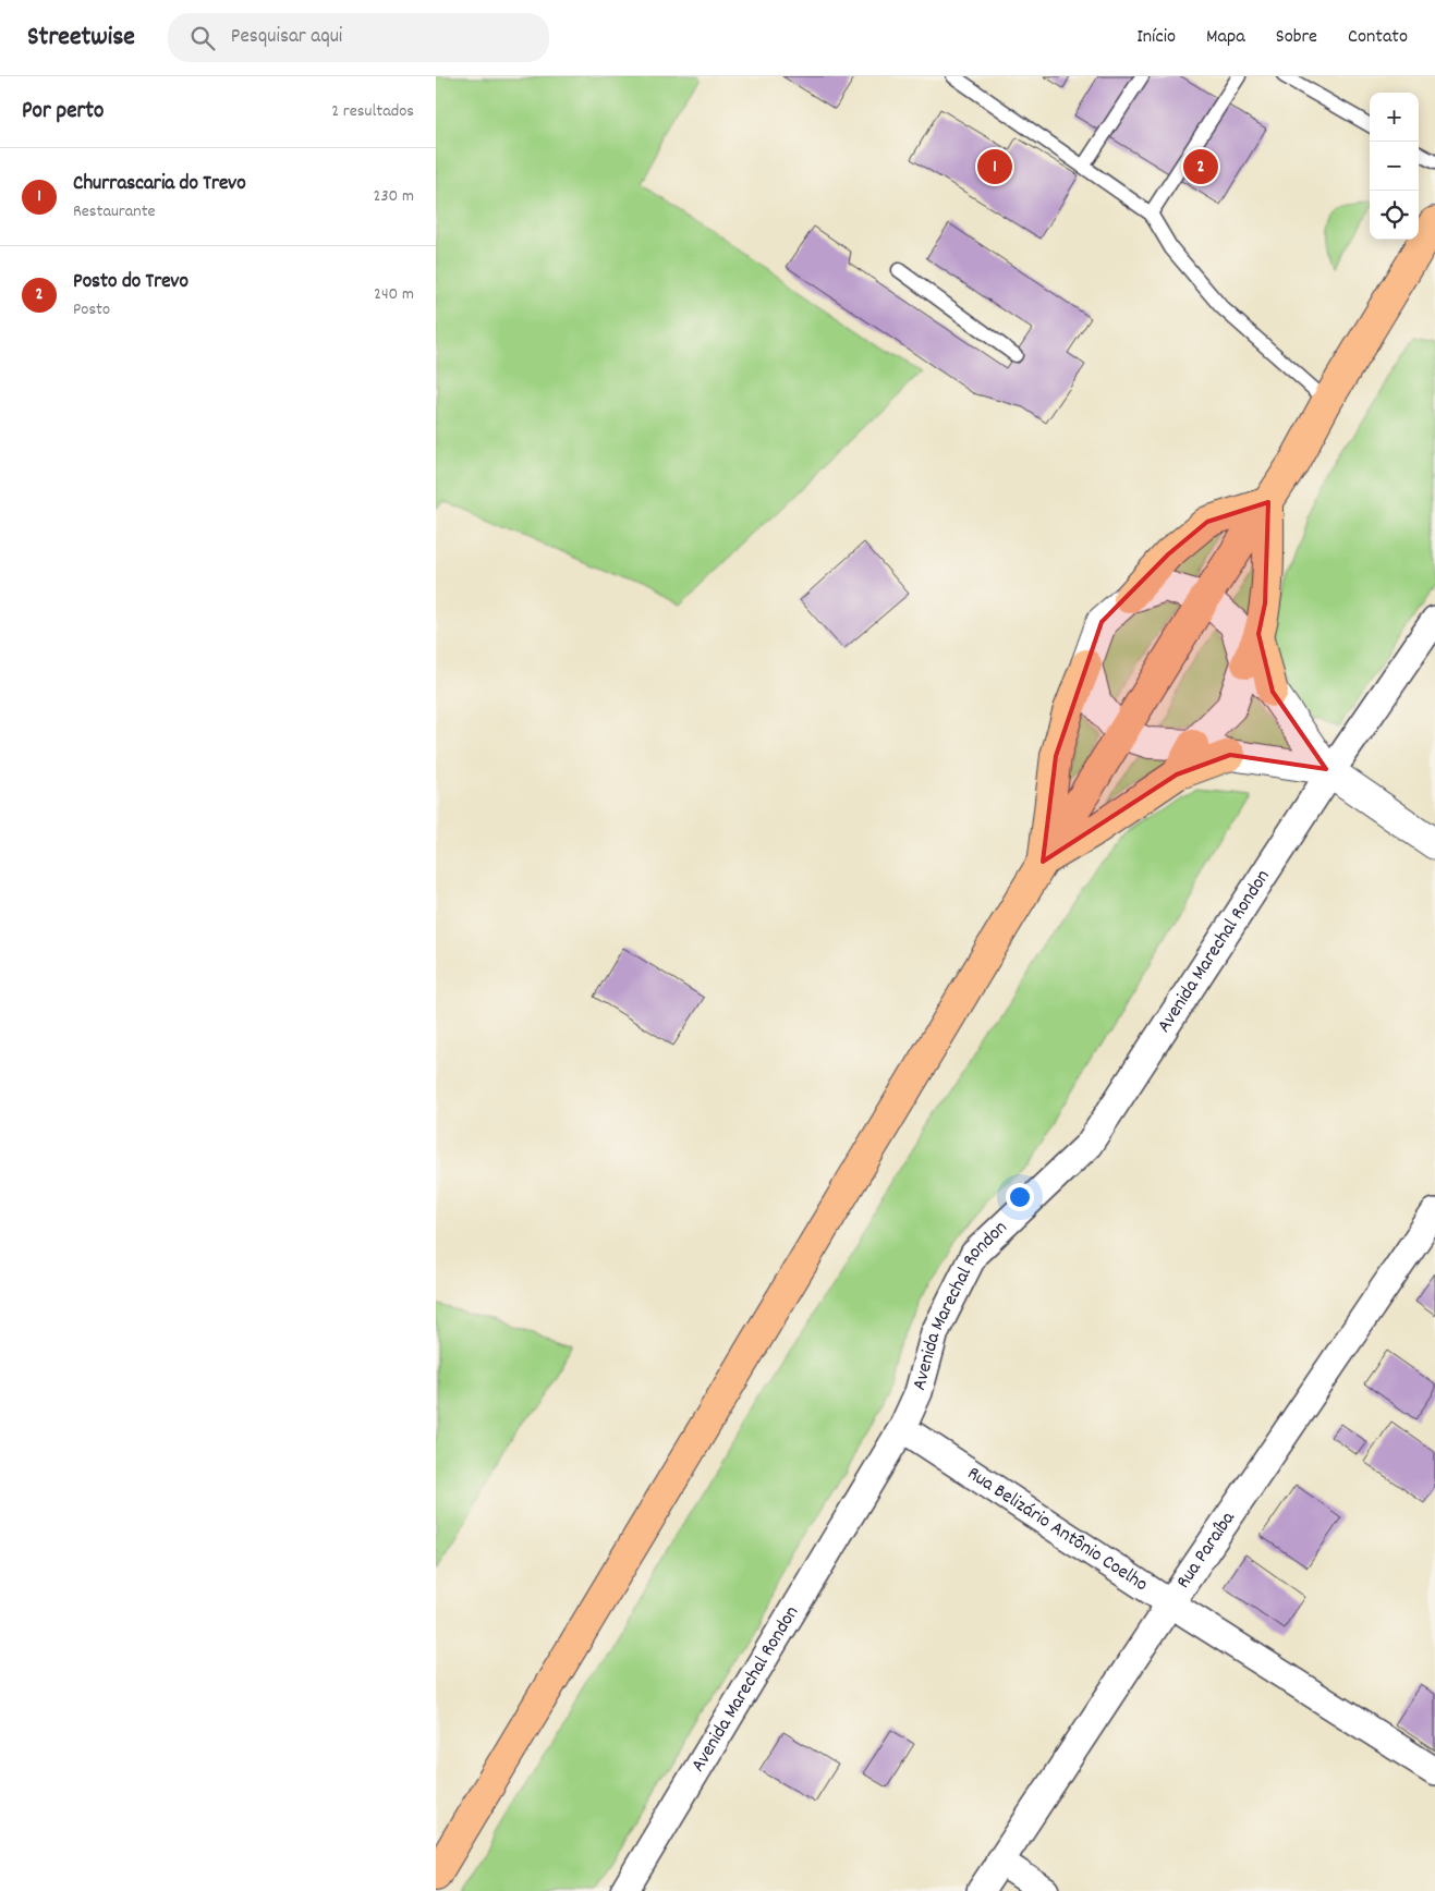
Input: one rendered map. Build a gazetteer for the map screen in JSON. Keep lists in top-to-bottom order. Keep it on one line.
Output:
{"streets":{"street":["Avenida Marechal Rondon","Rua Belizário Antônio Coelho","Rua Paraíba"]},"crossings":[["Avenida Marechal Rondon","Rua Belizário Antônio Coelho"],["Rua Belizário Antônio Coelho","Rua Paraíba"]],"page":{"header":"Streetwise","search":"Pesquisar aqui","nav":["Início","Mapa","Sobre","Contato"],"heading":["Por perto","2 resultados"],"map_buttons":["+","−"],"list":[{"mark":"1","name":"Churrascaria do Trevo","note":"Restaurante","value":"230 m"},{"mark":"2","name":"Posto do Trevo","note":"Posto","value":"240 m"}],"pins":["1","2"]}}
